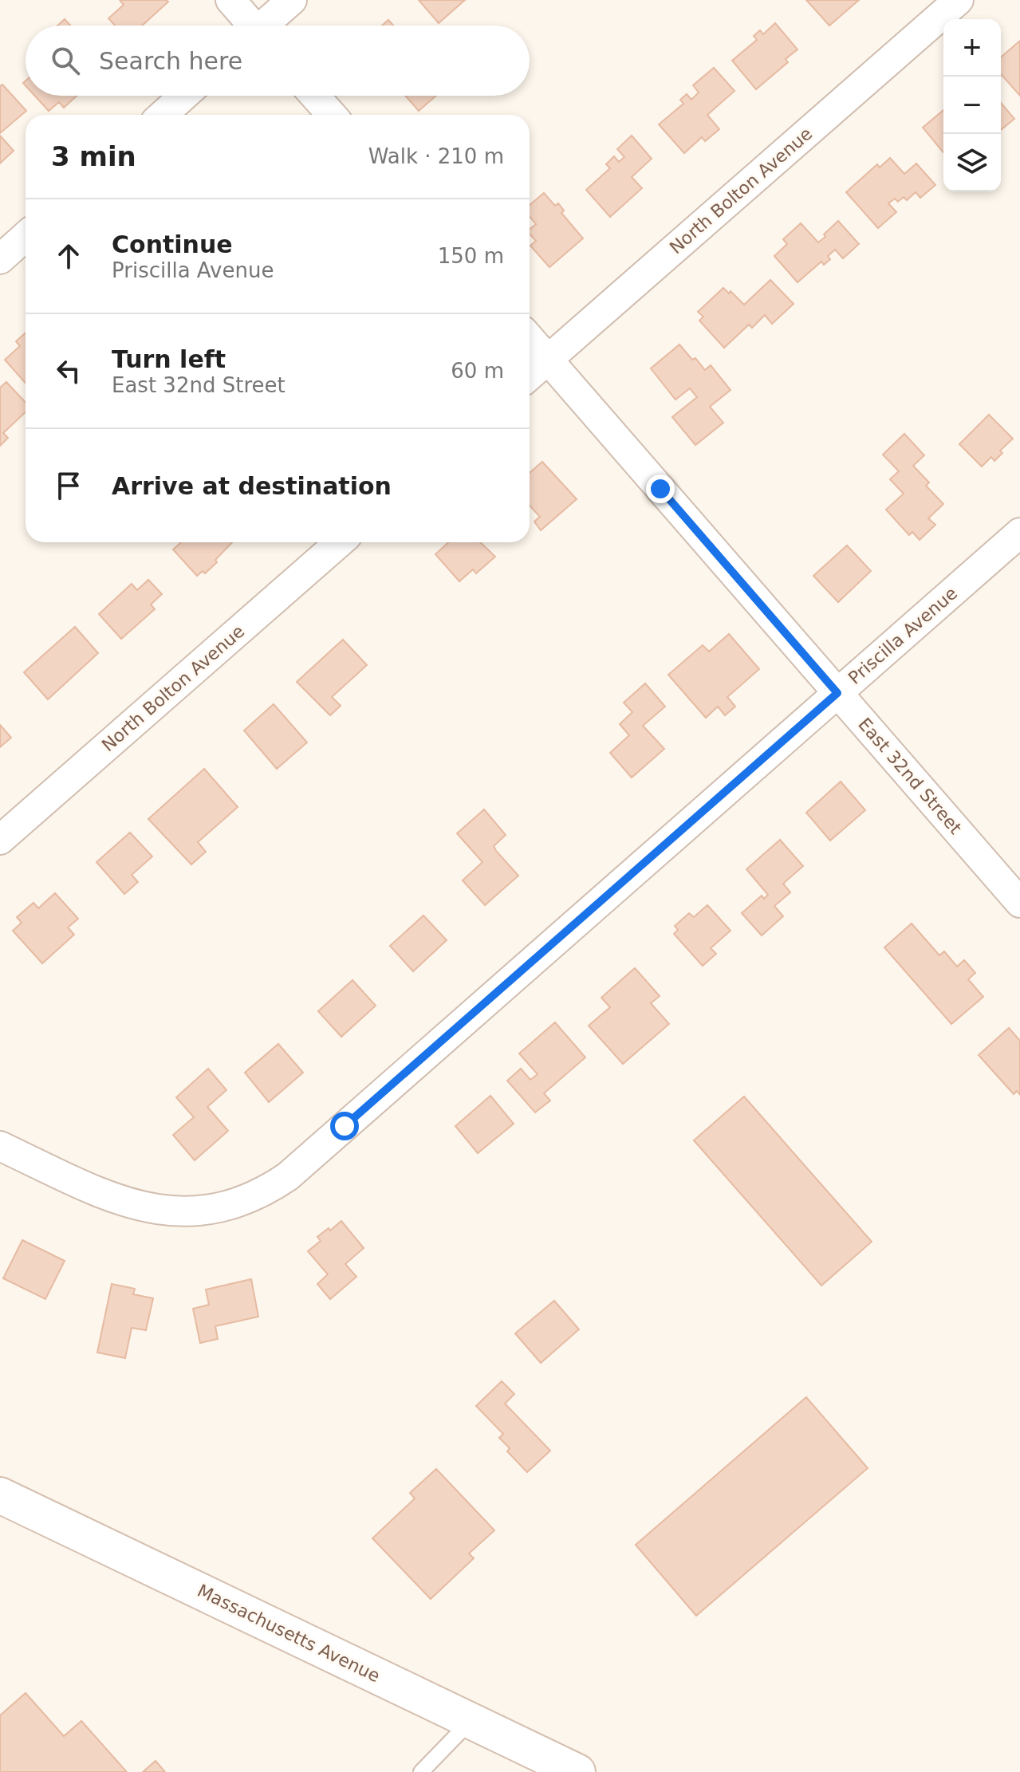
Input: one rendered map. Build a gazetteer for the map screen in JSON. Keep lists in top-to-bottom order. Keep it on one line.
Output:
{"streets":{"main road":["Massachusetts Avenue"],"street":["North Bolton Avenue","Priscilla Avenue","East 32nd Street"]},"crossings":[["North Bolton Avenue","East 32nd Street"],["Priscilla Avenue","East 32nd Street"]],"page":{"map_buttons":["+","−"],"search":"Search here","heading":["3 min","Walk · 210 m"],"list":[["Continue","Priscilla Avenue","150 m"],["Turn left","East 32nd Street","60 m"],"Arrive at destination"]}}
